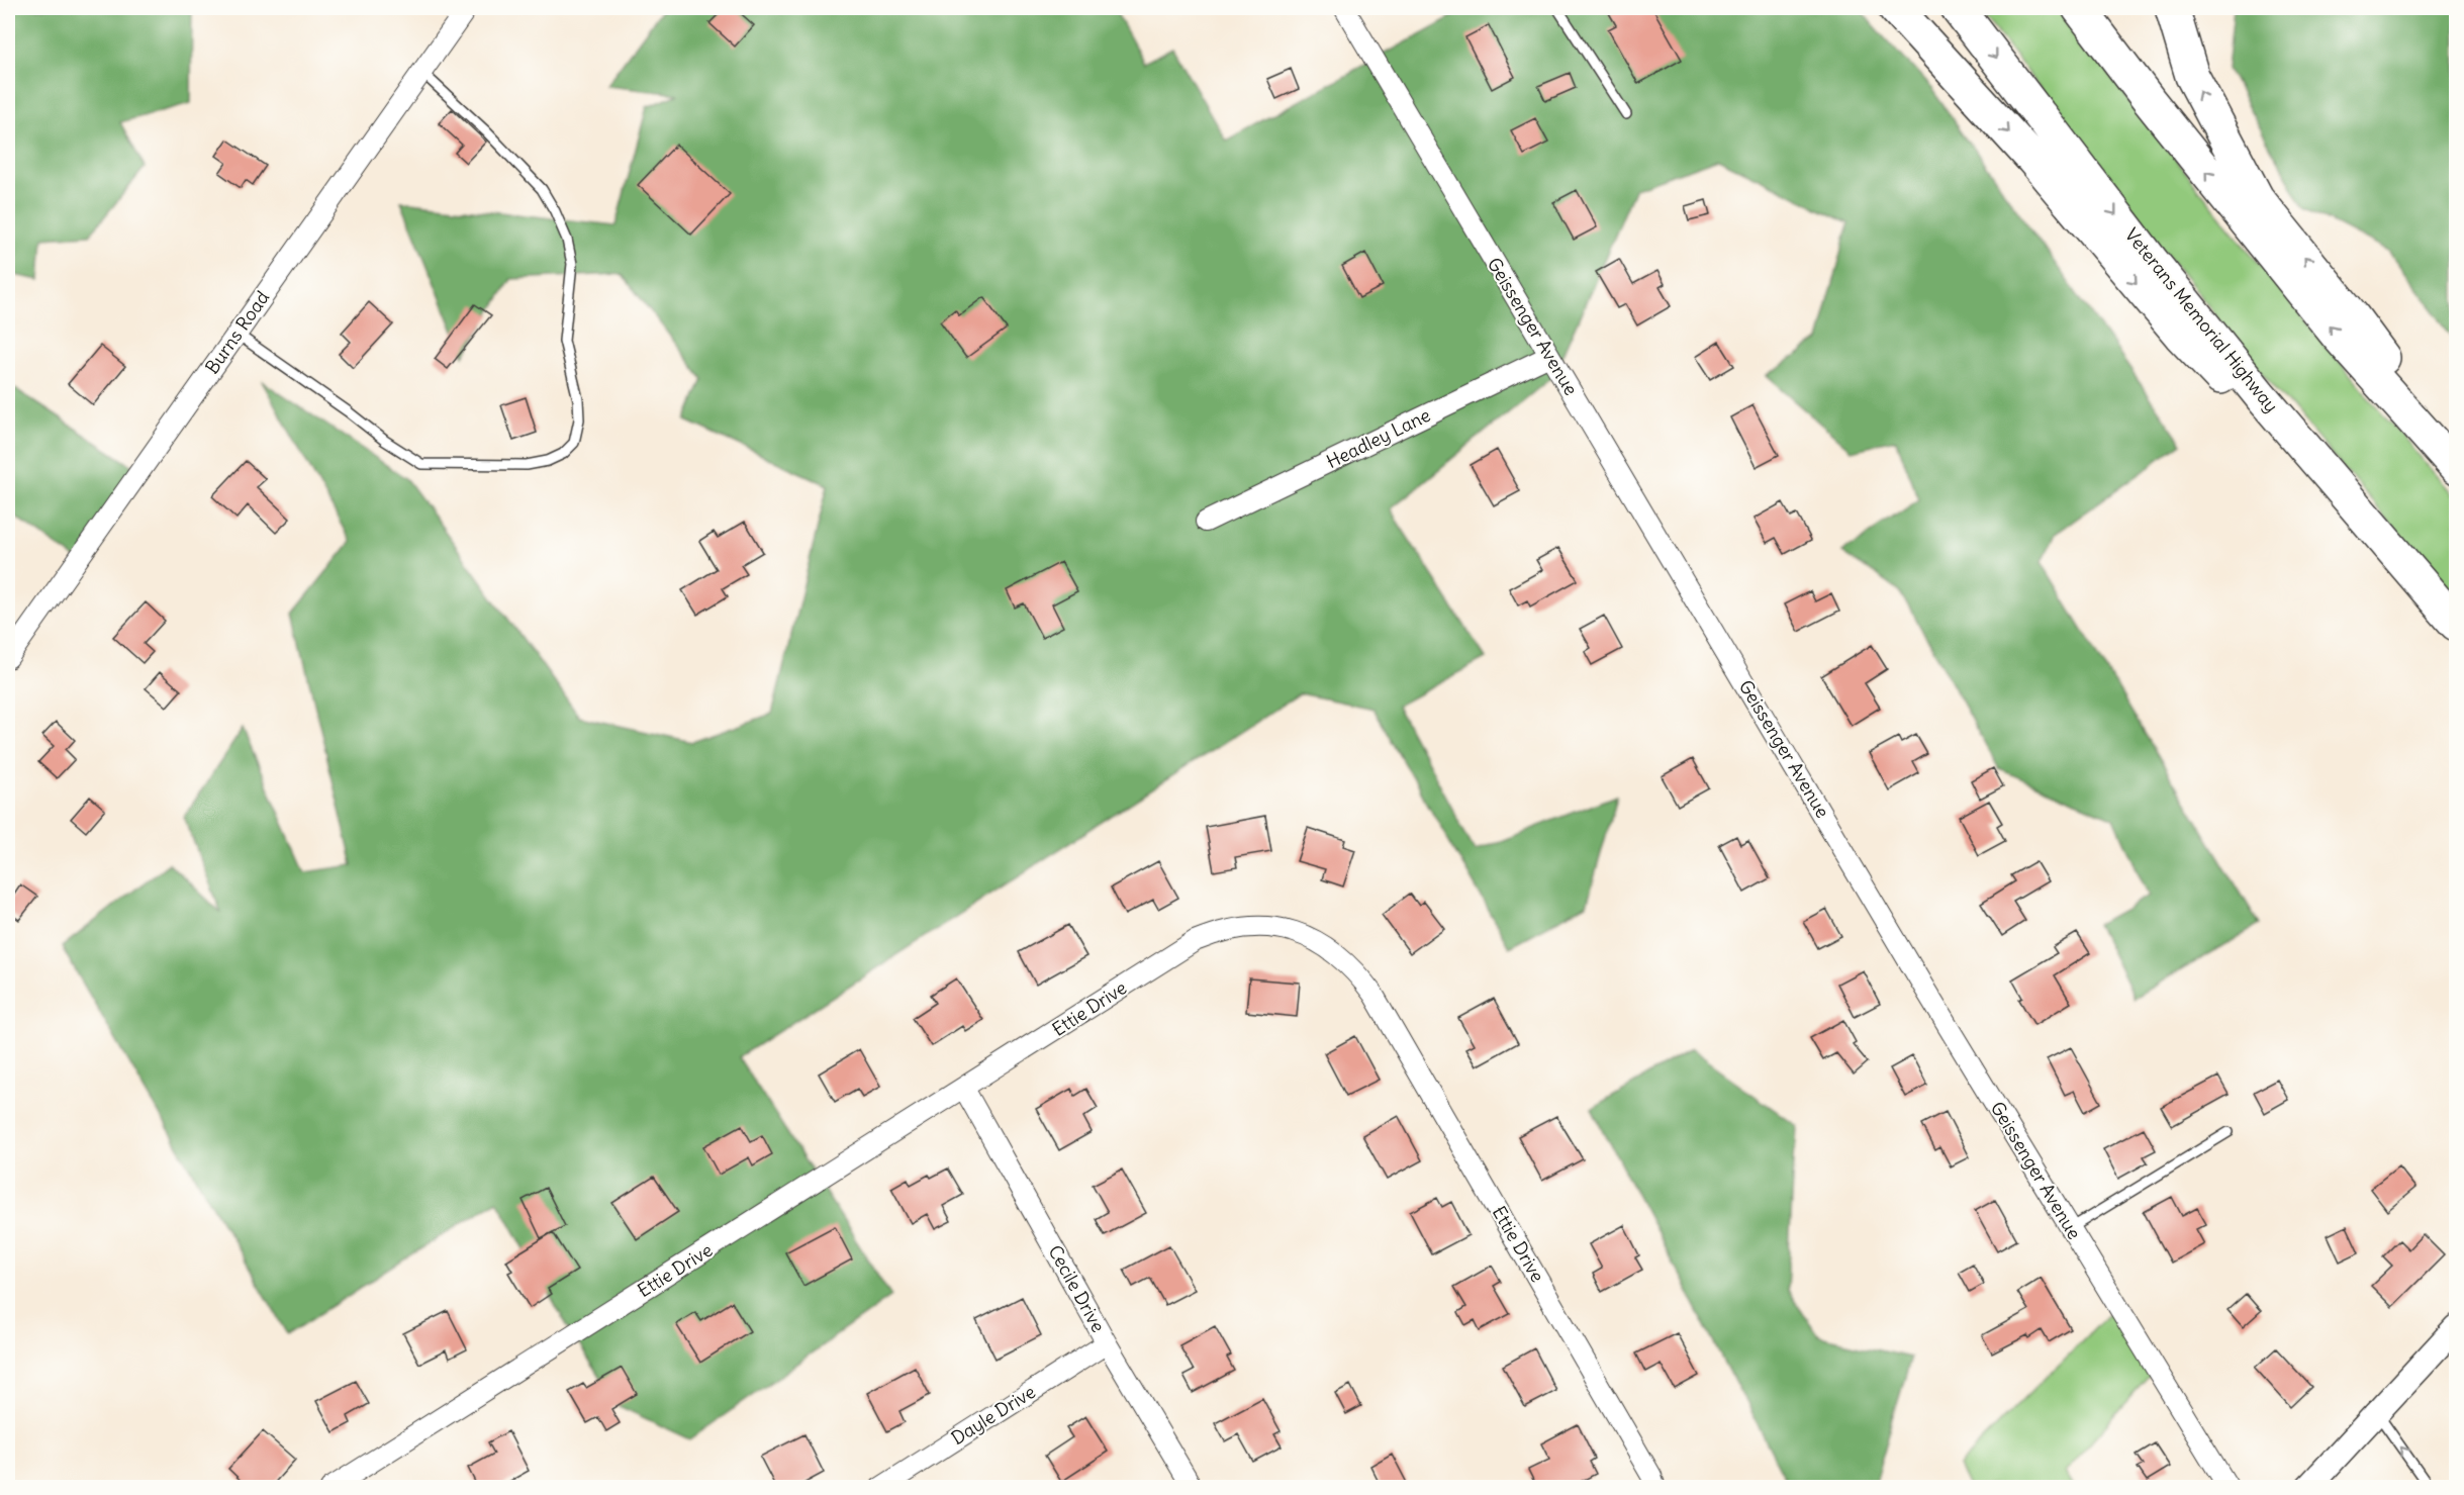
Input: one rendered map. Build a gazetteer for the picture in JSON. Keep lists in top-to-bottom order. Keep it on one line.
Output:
{"streets":{"highway":["Veterans Memorial Highway"],"street":["Geissenger Avenue","Burns Road","Headley Lane","Ettie Drive","Cecile Drive","Dayle Drive"]},"crossings":[["Geissenger Avenue","Headley Lane"],["Ettie Drive","Cecile Drive"],["Cecile Drive","Dayle Drive"]]}
